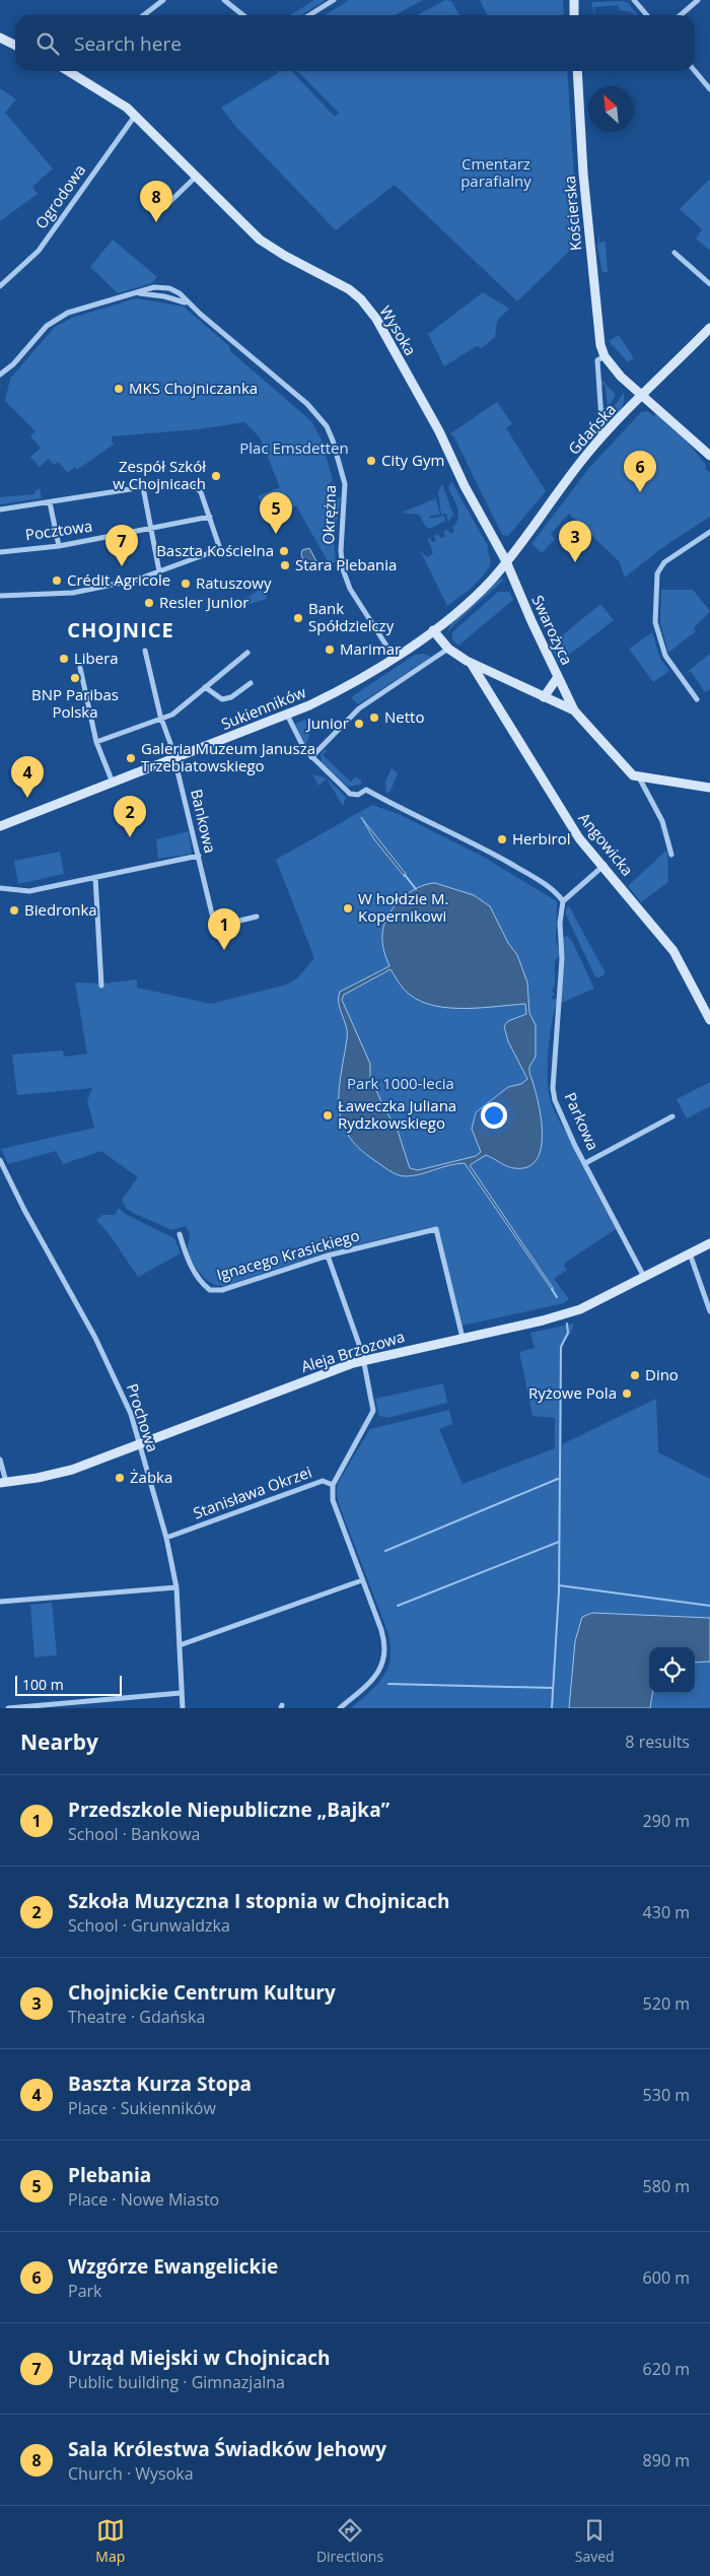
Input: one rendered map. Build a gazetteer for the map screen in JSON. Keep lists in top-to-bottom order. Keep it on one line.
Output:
{"streets":{"street":["Ogrodowa","Kościerska","Wysoka","Gdańska","Okrężna","Pocztowa","Swarożyca","Sukienników","Bankowa","Angowicka","Parkowa","Ignacego Krasickiego","Aleja Brzozowa","Prochowa","Stanisława Okrzei"]},"crossings":[["Ogrodowa","Wysoka"],["Kościerska","Gdańska"],["Wysoka","Gdańska"],["Wysoka","Swarożyca"],["Wysoka","Sukienników"],["Gdańska","Swarożyca"],["Gdańska","Sukienników"],["Okrężna","Sukienników"],["Swarożyca","Sukienników"],["Sukienników","Bankowa"],["Parkowa","Aleja Brzozowa"],["Ignacego Krasickiego","Aleja Brzozowa"],["Ignacego Krasickiego","Stanisława Okrzei"],["Aleja Brzozowa","Prochowa"],["Aleja Brzozowa","Stanisława Okrzei"],["Prochowa","Stanisława Okrzei"]],"districts":["CHOJNICE"],"parks":["Cmentarz parafialny","Plac Emsdetten","Park 1000-lecia"],"places":["MKS Chojniczanka","City Gym","Zespół Szkół w Chojnicach","Baszta Kościelna","Stara Plebania","Crédit Agricole","Ratuszowy","Resler Junior","Bank Spółdzielczy","Marimar","Libera","BNP Paribas Polska","Netto","Junior","Galeria Muzeum Janusza Trzebiatowskiego","Herbirol","W hołdzie M. Kopernikowi","Biedronka","Ławeczka Juliana Rydzkowskiego","Dino","Ryżowe Pola","Żabka"],"scale_bar":"100 m","north":"top left","page":{"search":"Search here","pins":["8","6","5","3","7","4","2","1"],"scale":"100 m","heading":["Nearby","8 results"],"list":[{"mark":"1","name":"Przedszkole Niepubliczne „Bajka”","note":"School · Bankowa","value":"290 m"},{"mark":"2","name":"Szkoła Muzyczna I stopnia w Chojnicach","note":"School · Grunwaldzka","value":"430 m"},{"mark":"3","name":"Chojnickie Centrum Kultury","note":"Theatre · Gdańska","value":"520 m"},{"mark":"4","name":"Baszta Kurza Stopa","note":"Place · Sukienników","value":"530 m"},{"mark":"5","name":"Plebania","note":"Place · Nowe Miasto","value":"580 m"},{"mark":"6","name":"Wzgórze Ewangelickie","note":"Park","value":"600 m"},{"mark":"7","name":"Urząd Miejski w Chojnicach","note":"Public building · Gimnazjalna","value":"620 m"},{"mark":"8","name":"Sala Królestwa Świadków Jehowy","note":"Church · Wysoka","value":"890 m"}],"nav":["Map","Directions","Saved"]}}
